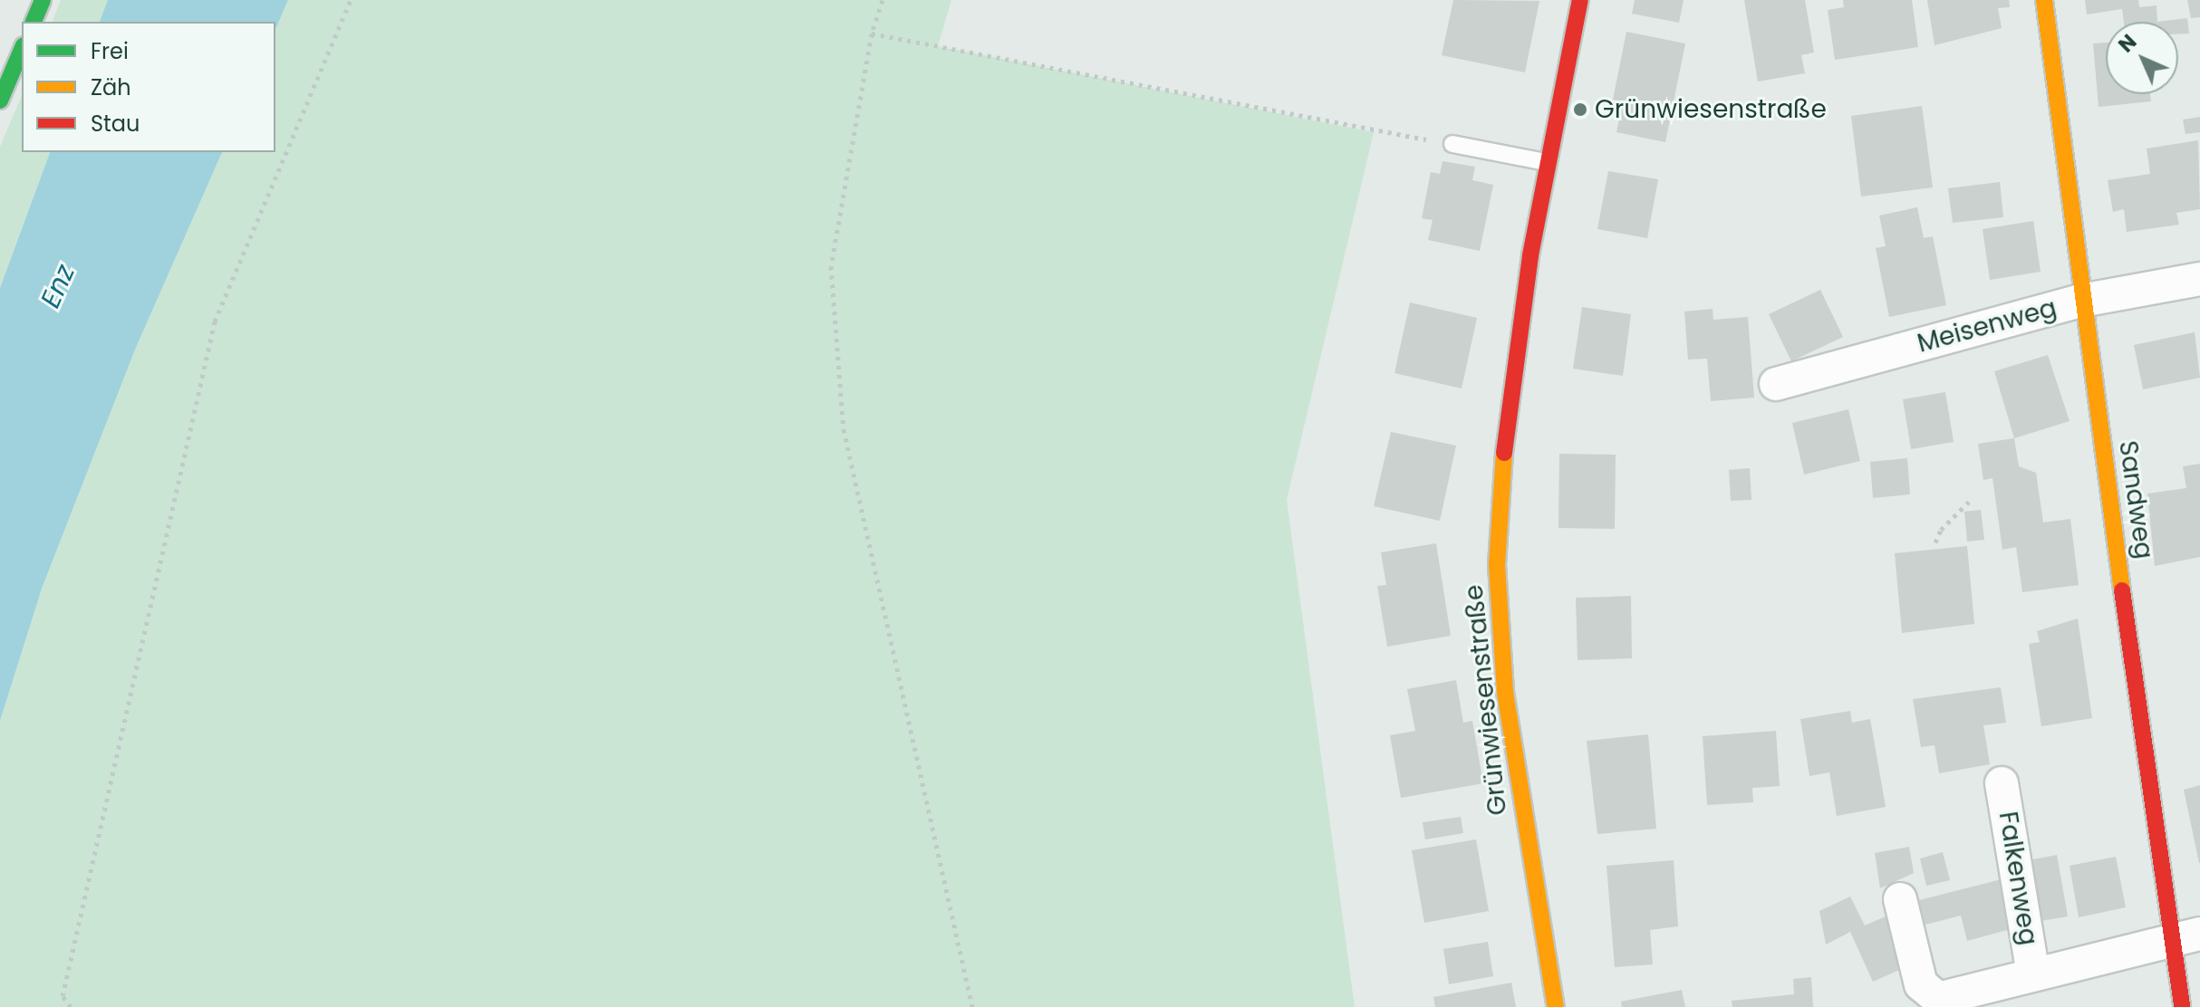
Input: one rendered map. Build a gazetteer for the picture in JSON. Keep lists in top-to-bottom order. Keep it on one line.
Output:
{"streets":{"street":["Meisenweg","Sandweg","Grünwiesenstraße","Falkenweg"]},"crossings":[["Meisenweg","Sandweg"],["Sandweg","Falkenweg"]],"water":["Enz"],"places":["Grünwiesenstraße"],"legend":["Frei","Zäh","Stau"],"north":"top left"}
